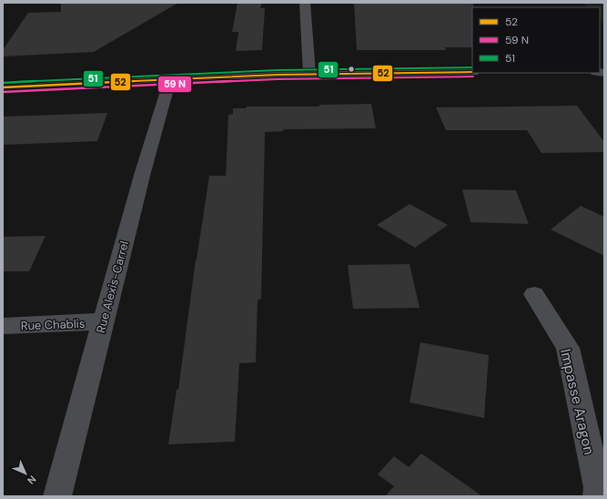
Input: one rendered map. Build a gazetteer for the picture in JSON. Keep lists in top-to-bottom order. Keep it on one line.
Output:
{"streets":{"street":["Rue Alexis-Carrel","Rue Chablis","Impasse Aragon"]},"crossings":[["Rue Alexis-Carrel","Rue Chablis"]],"lines":["transit line 51","transit line 52"],"legend":["52","59 N","51"],"north":"bottom right"}
